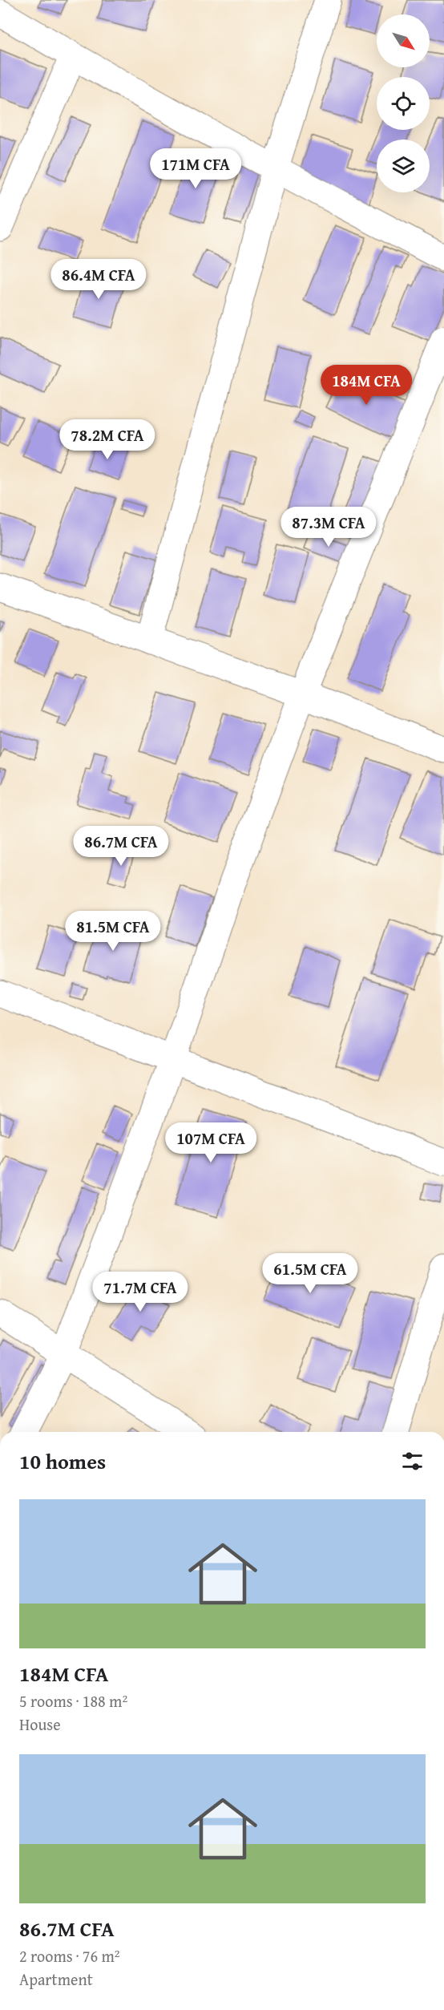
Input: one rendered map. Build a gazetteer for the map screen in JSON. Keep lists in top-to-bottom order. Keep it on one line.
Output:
{"north":"bottom right","page":{"price":["171M CFA","86.4M CFA","184M CFA","78.2M CFA","87.3M CFA","86.7M CFA","81.5M CFA","107M CFA","61.5M CFA","71.7M CFA"],"heading":"10 homes","list":[{"name":"184M CFA","note":"5 rooms · 188 m² · House"},{"name":"86.7M CFA","note":"2 rooms · 76 m² · Apartment"}]}}
